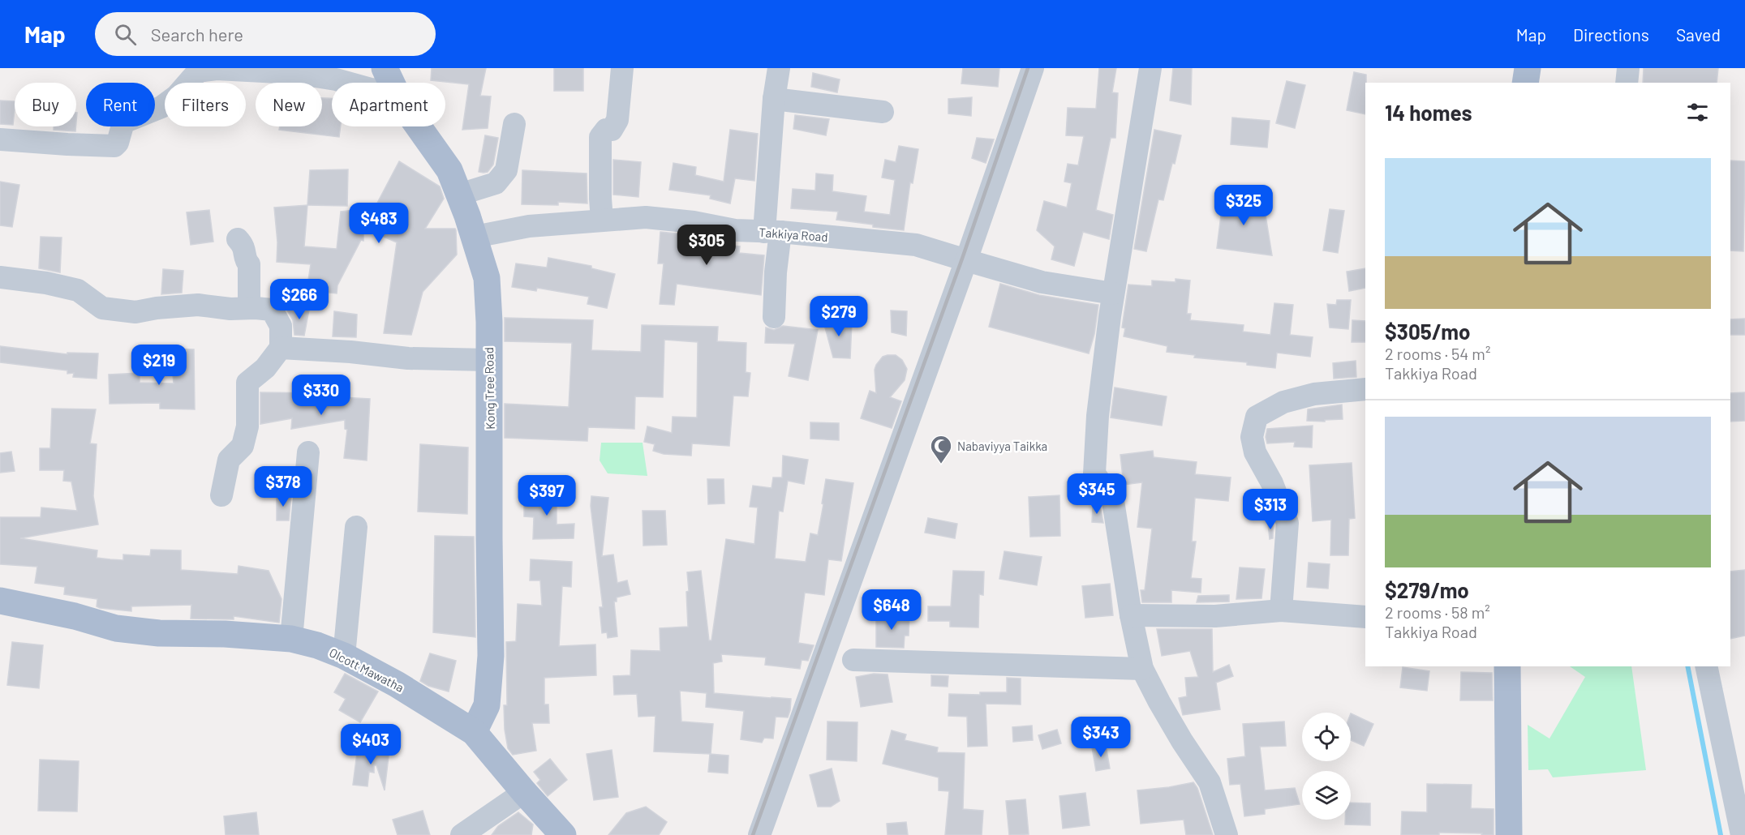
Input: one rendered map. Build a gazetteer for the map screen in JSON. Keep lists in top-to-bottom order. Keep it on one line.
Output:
{"streets":{"main road":["Kong Tree Road","Olcott Mawatha"],"street":["Takkiya Road"]},"crossings":[["Takkiya Road","Kong Tree Road"],["Kong Tree Road","Olcott Mawatha"]],"places":{"mosque":["Nabaviyya Taikka"]},"page":{"header":"Map","search":"Search here","nav":["Map","Directions","Saved"],"chip":["Buy","Rent","Filters","New","Apartment"],"heading":"14 homes","list":[{"name":"$305/mo","note":"2 rooms · 54 m² · Takkiya Road"},{"name":"$279/mo","note":"2 rooms · 58 m² · Takkiya Road"}],"price":["$325","$483","$305","$266","$279","$219","$330","$378","$345","$397","$313","$648","$343","$403"]}}
